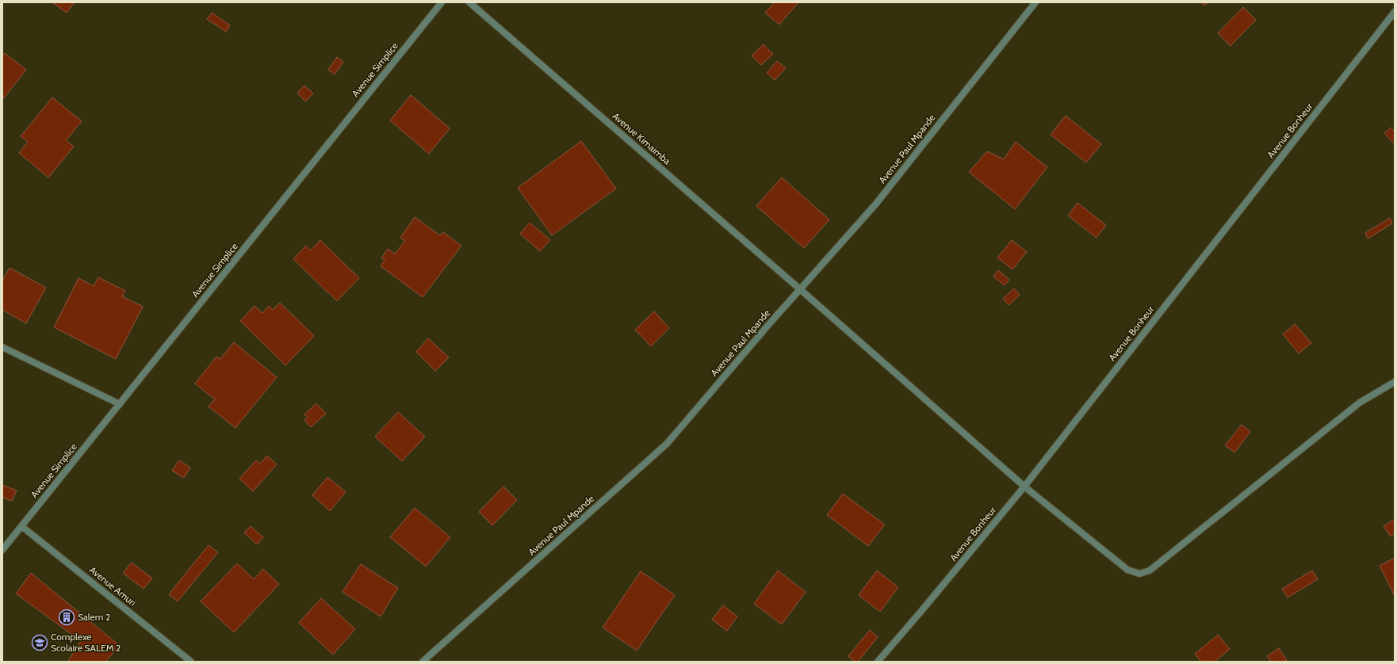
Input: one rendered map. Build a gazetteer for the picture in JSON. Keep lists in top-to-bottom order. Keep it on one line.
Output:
{"streets":{"street":["Avenue Simplice","Avenue Bonheur","Avenue Kimaimba","Avenue Paul Mpande","Avenue Amuri"]},"crossings":[["Avenue Simplice","Avenue Amuri"],["Avenue Bonheur","Avenue Kimaimba"],["Avenue Kimaimba","Avenue Paul Mpande"]],"places":{"building":["Salem 2"],"school or university":["Complexe Scolaire SALEM 2"]}}
